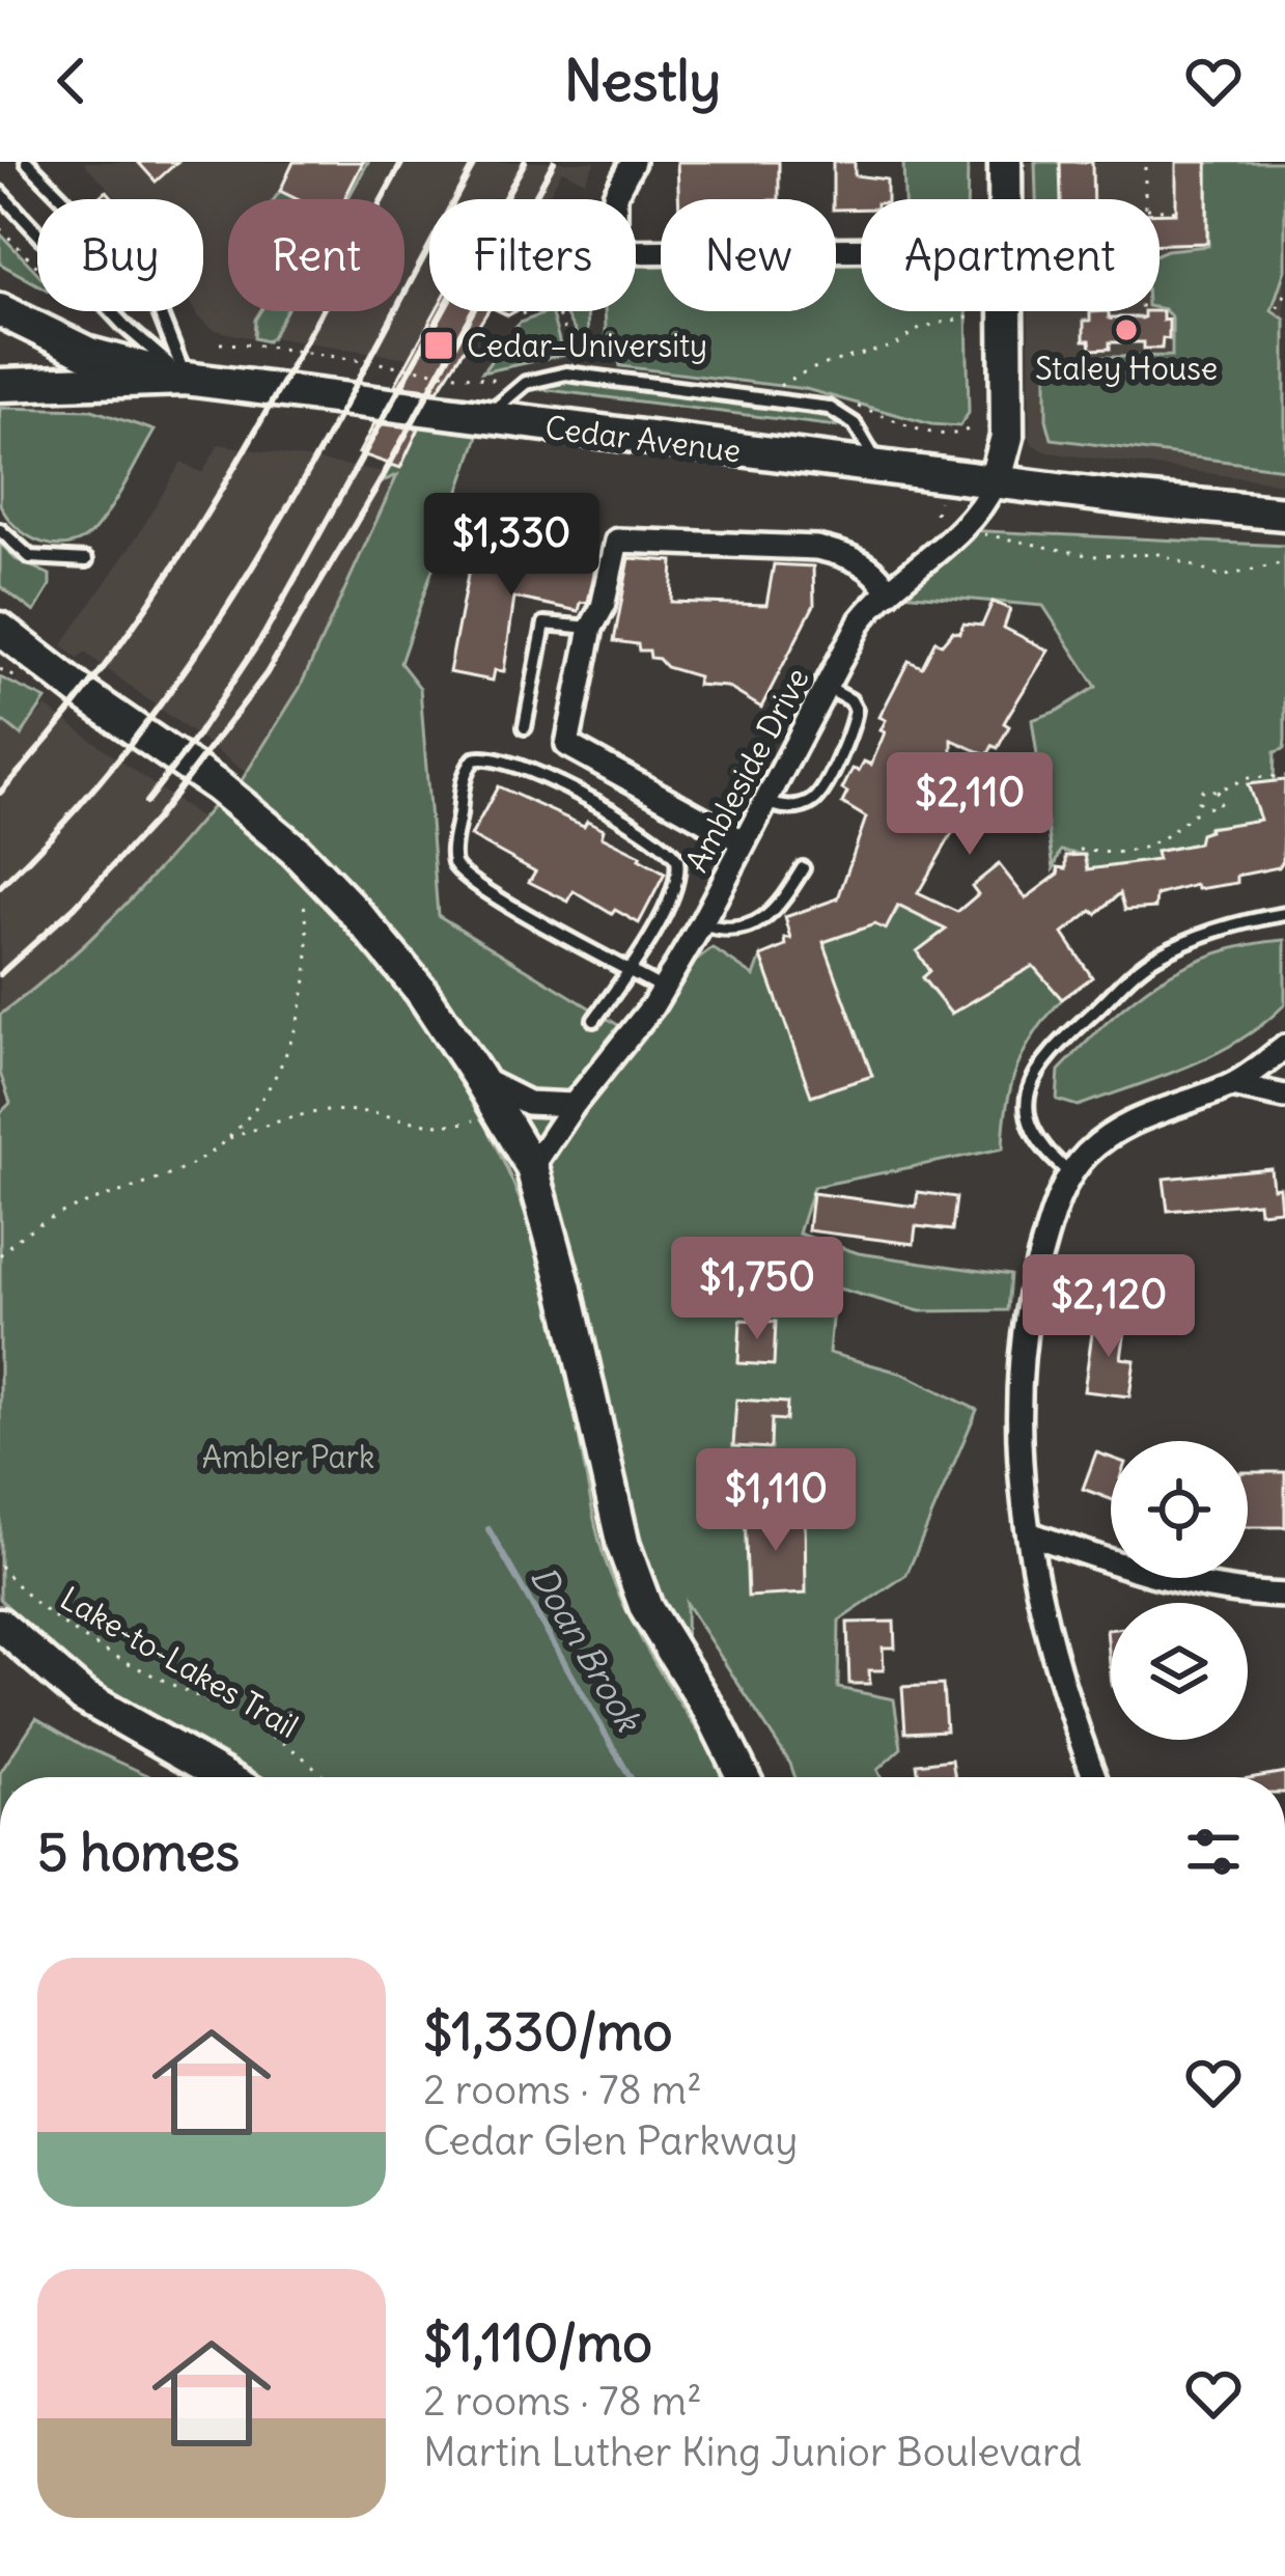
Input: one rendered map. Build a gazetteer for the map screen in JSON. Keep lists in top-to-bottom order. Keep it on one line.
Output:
{"streets":{"main road":["Cedar Avenue"],"street":["Ambleside Drive"],"path":["Lake-to-Lakes Trail"]},"crossings":[["Cedar Avenue","Ambleside Drive"]],"water":["Doan Brook"],"parks":["Ambler Park"],"places":{"other":["Staley House"],"transit":["Cedar–University"]},"page":{"header":"Nestly","chip":["Buy","Rent","Filters","New","Apartment"],"price":["$1,330","$2,110","$1,750","$2,120","$1,110"],"heading":"5 homes","list":[{"name":"$1,330/mo","note":"2 rooms · 78 m² · Cedar Glen Parkway"},{"name":"$1,110/mo","note":"2 rooms · 78 m² · Martin Luther King Junior Boulevard"}]}}
